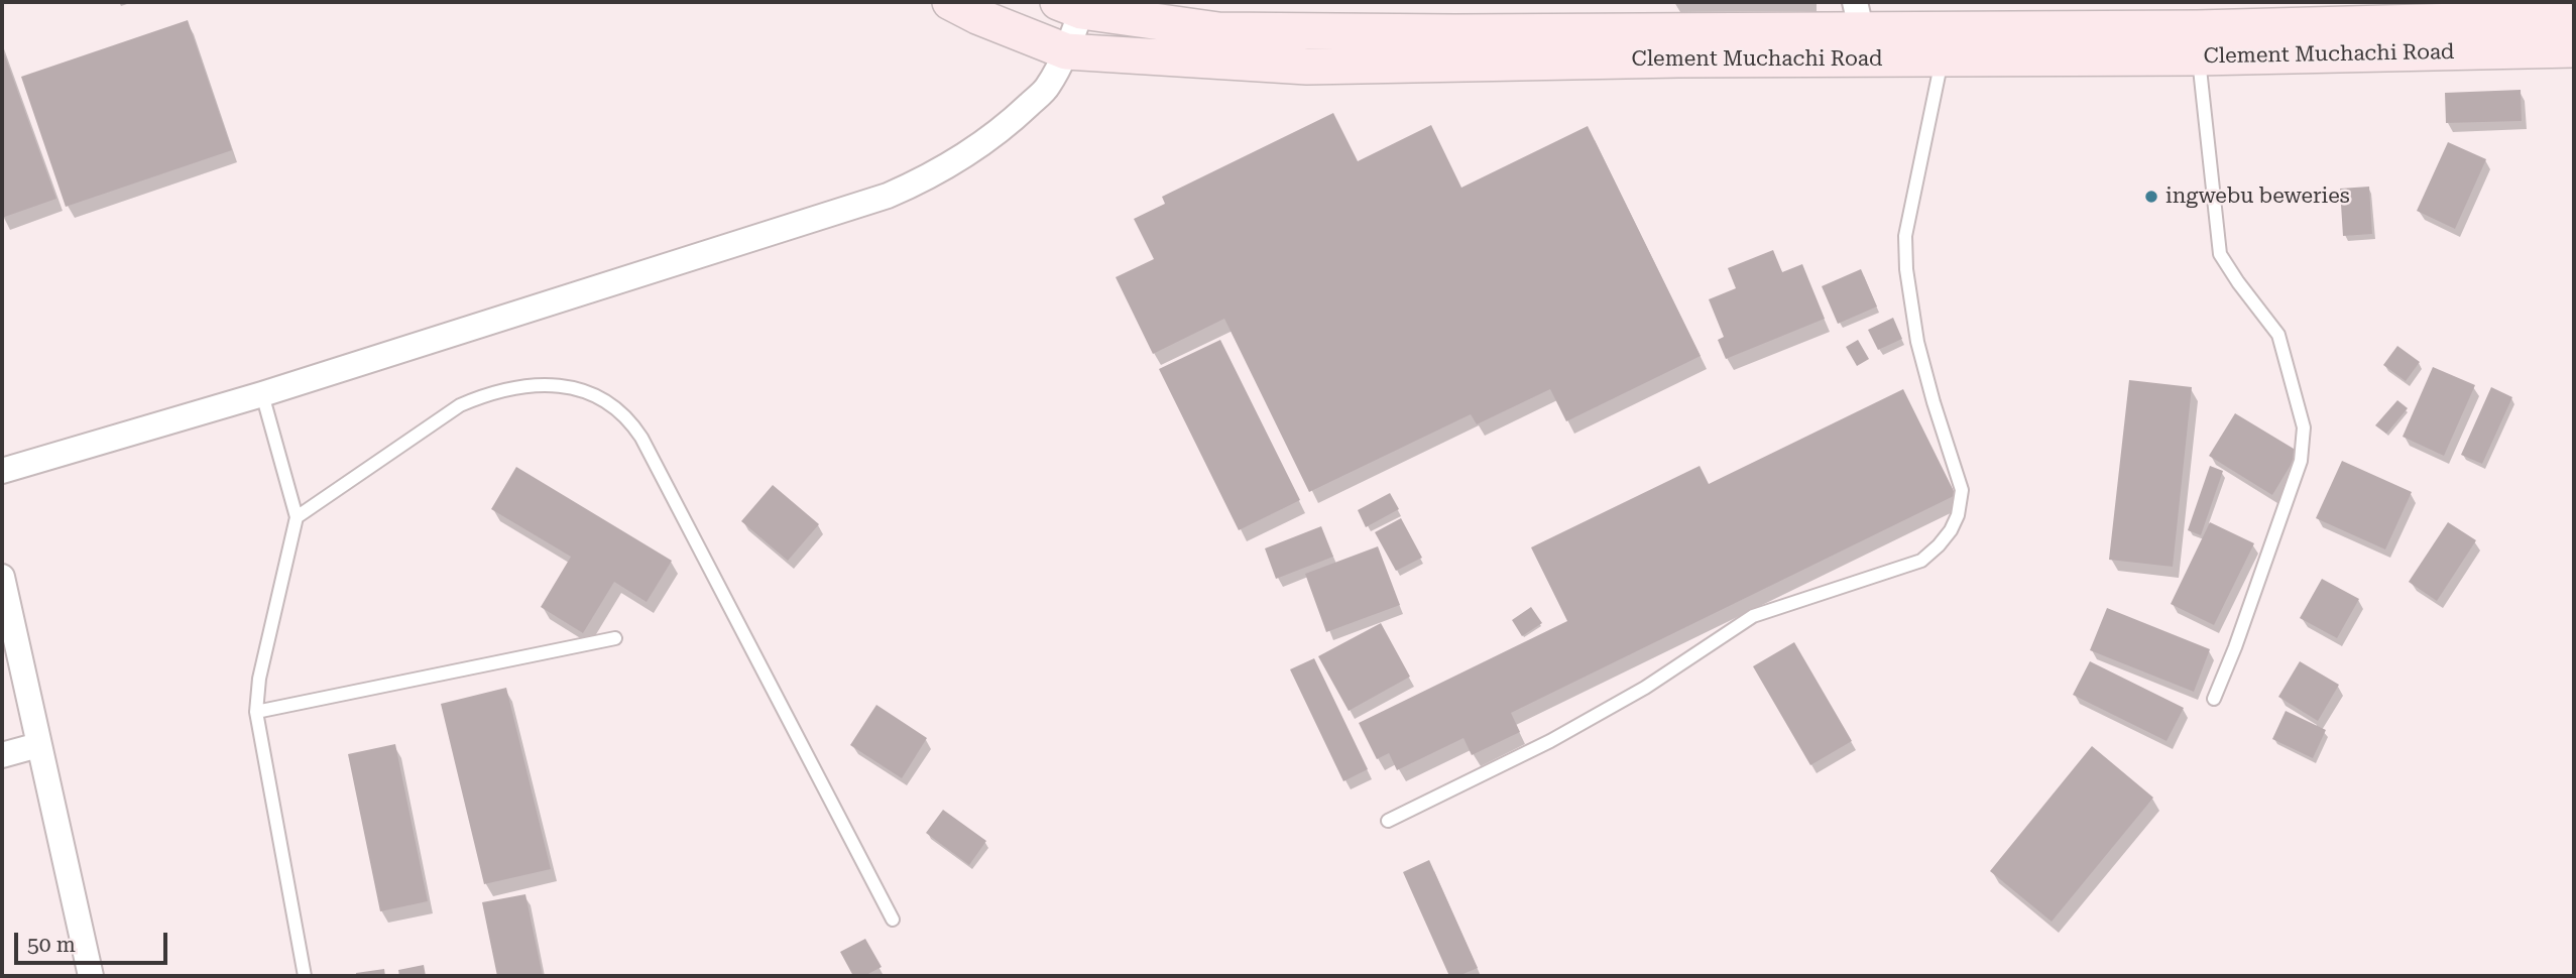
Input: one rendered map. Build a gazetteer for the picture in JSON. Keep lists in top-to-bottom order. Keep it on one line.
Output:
{"streets":{"main road":["Clement Muchachi Road"]},"places":["ingwebu beweries"],"scale_bar":"50 m"}
